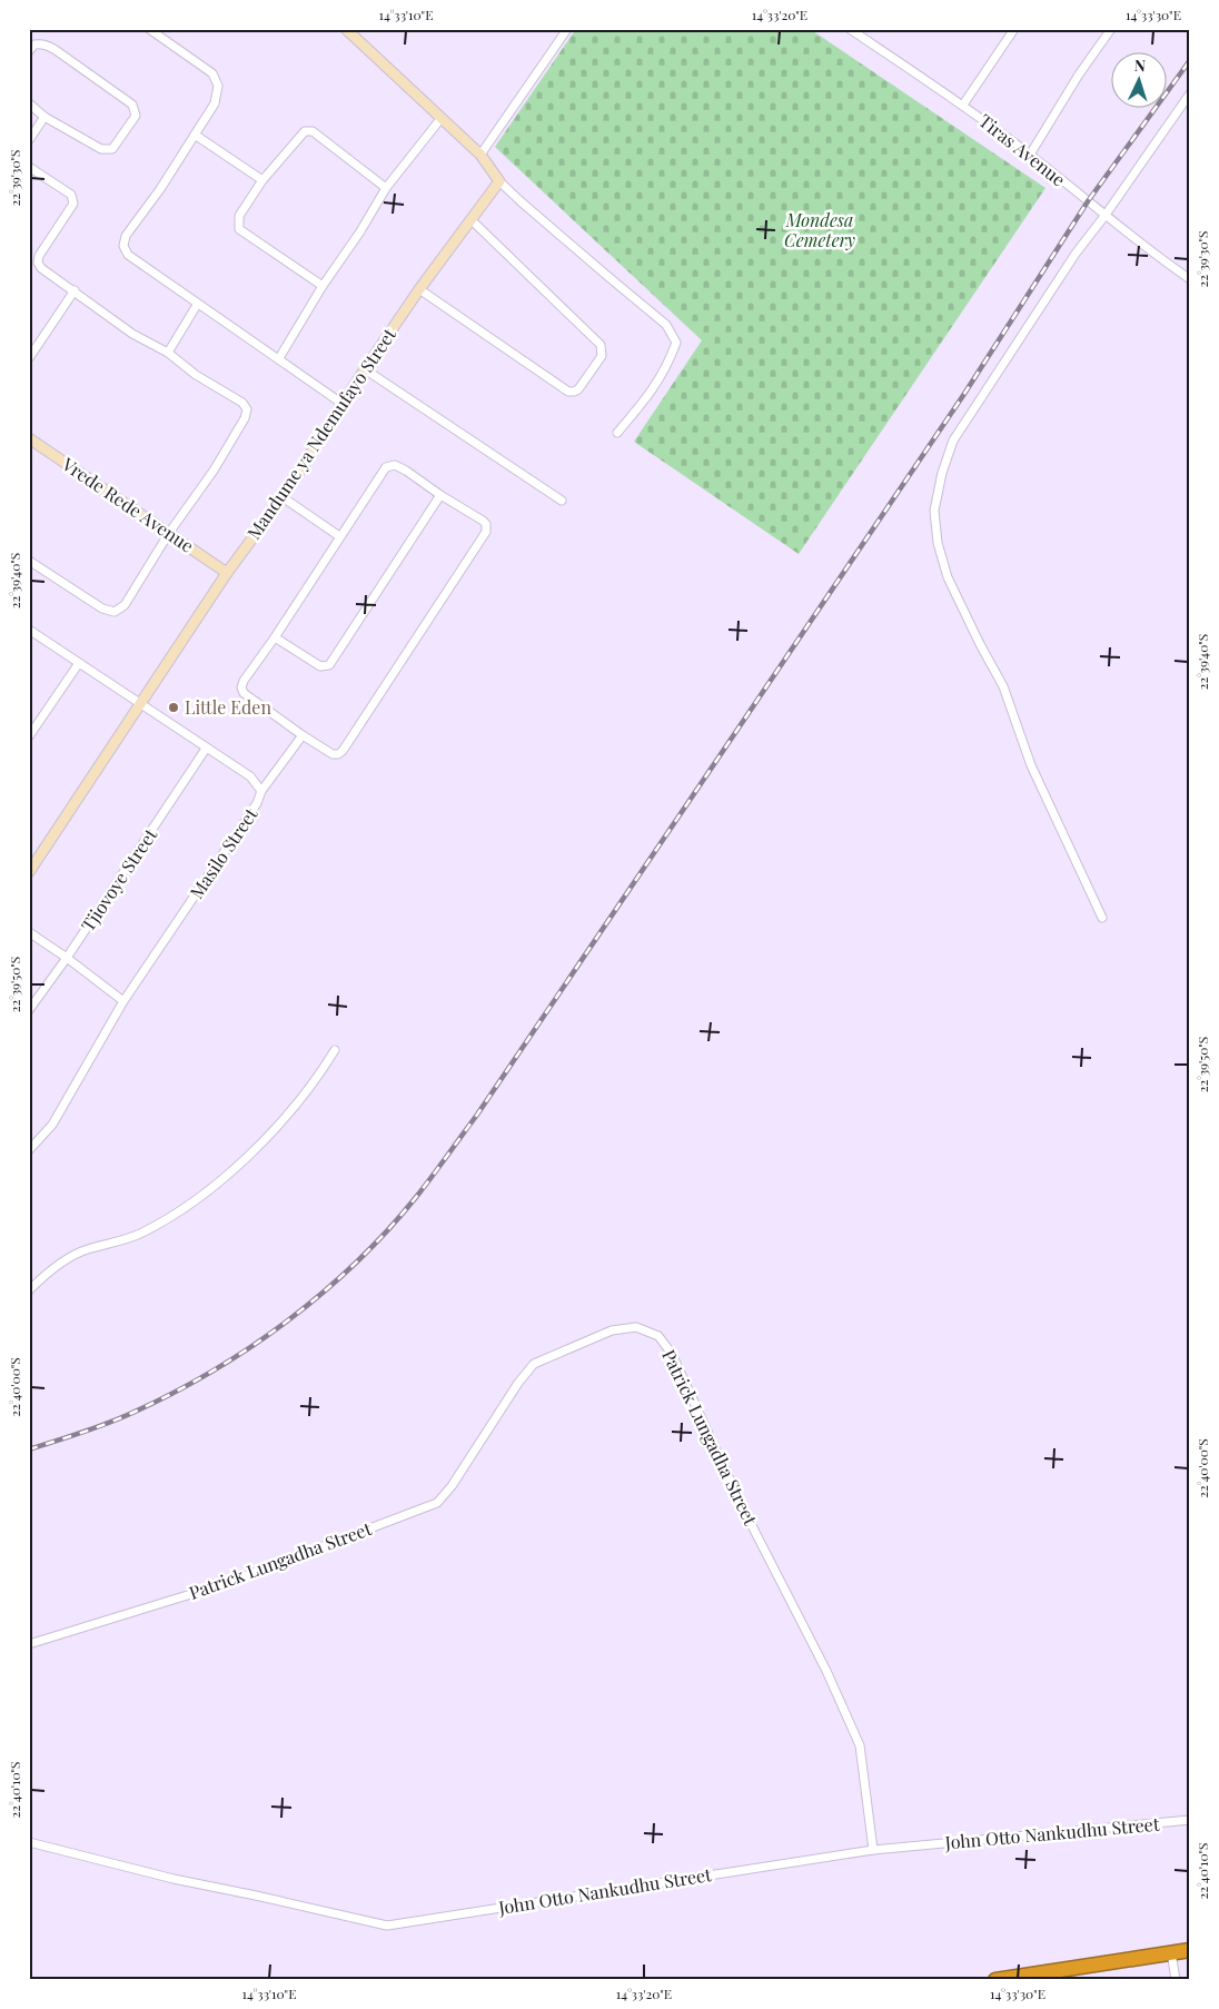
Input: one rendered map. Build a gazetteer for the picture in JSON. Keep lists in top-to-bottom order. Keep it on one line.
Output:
{"streets":{"street":["Tiras Avenue","Mandume ya Ndemufayo Street","Vrede Rede Avenue","Masilo Street","Tjiovoye Street","Patrick Lungadha Street","John Otto Nankudhu Street"]},"crossings":[["Mandume ya Ndemufayo Street","Vrede Rede Avenue"],["Mandume ya Ndemufayo Street","Masilo Street"],["Masilo Street","Tjiovoye Street"],["Patrick Lungadha Street","John Otto Nankudhu Street"]],"parks":["Mondesa Cemetery"],"places":["Little Eden"],"north":"top","coordinates":["14°33'10\"E","14°33'20\"E","14°33'30\"E","22°39'30\"S","22°39'40\"S","22°39'50\"S","22°40'00\"S","22°40'10\"S"]}
